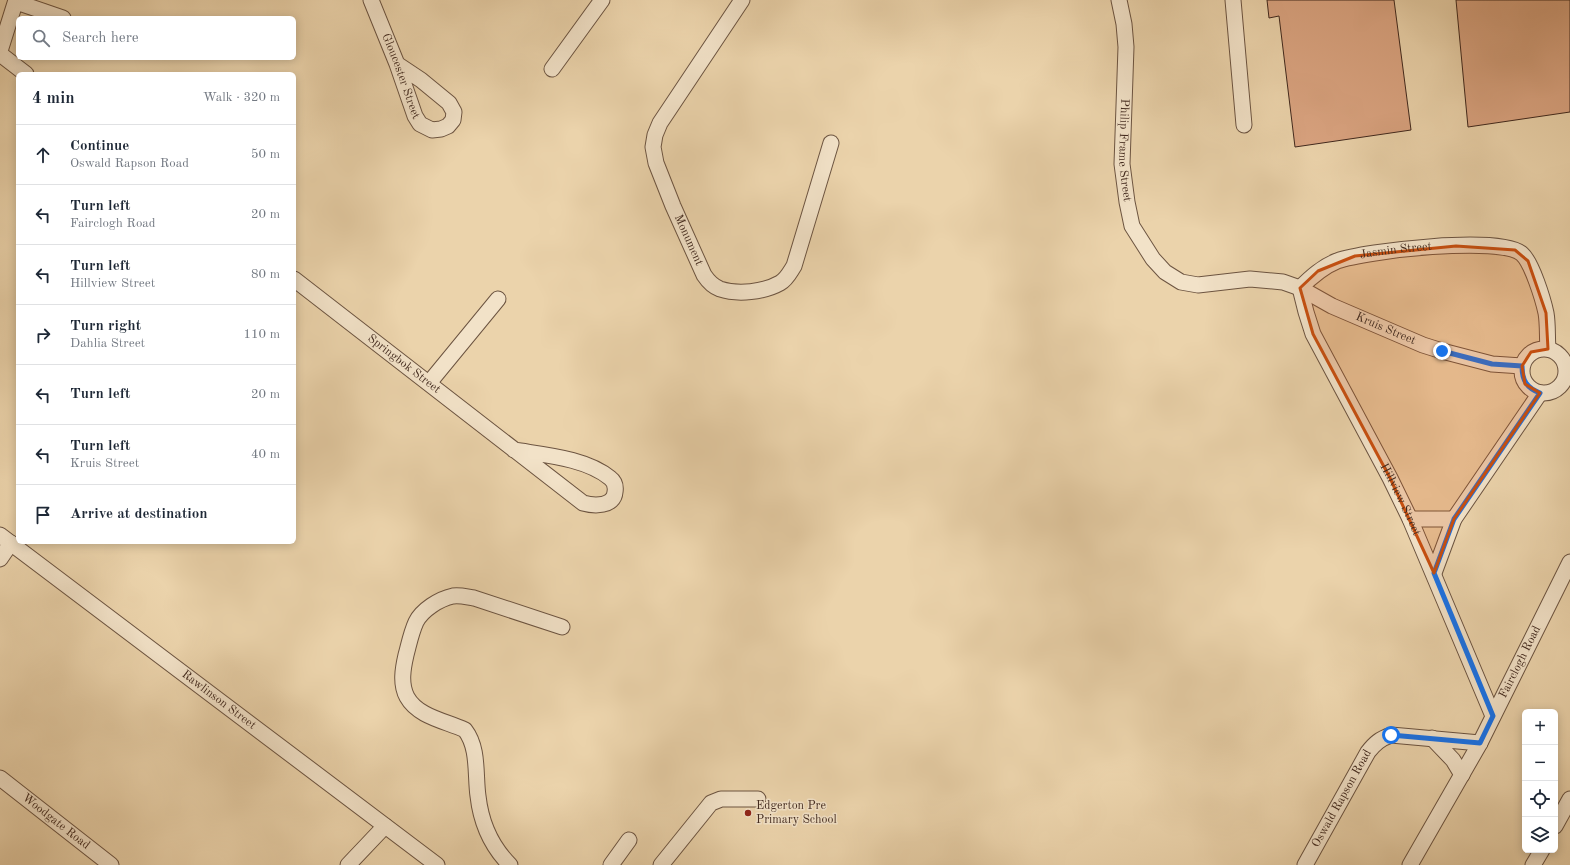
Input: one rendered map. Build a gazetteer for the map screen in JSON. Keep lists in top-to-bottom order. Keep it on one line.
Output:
{"streets":{"street":["Gloucester Street","Philip Frame Street","Monument","Jasmin Street","Kruis Street","Springbok Street","Hillview Street","Fairclogh Road","Rawlinson Street","Oswald Rapson Road","Woodgate Road"]},"crossings":[["Philip Frame Street","Jasmin Street"],["Philip Frame Street","Kruis Street"],["Philip Frame Street","Hillview Street"],["Jasmin Street","Kruis Street"],["Jasmin Street","Hillview Street"],["Kruis Street","Hillview Street"],["Hillview Street","Fairclogh Road"],["Fairclogh Road","Oswald Rapson Road"]],"places":["Edgerton Pre Primary School"],"page":{"search":"Search here","heading":["4 min","Walk · 320 m"],"list":[["Continue","Oswald Rapson Road","50 m"],["Turn left","Fairclogh Road","20 m"],["Turn left","Hillview Street","80 m"],["Turn right","Dahlia Street","110 m"],["Turn left","20 m"],["Turn left","Kruis Street","40 m"],"Arrive at destination"],"map_buttons":["+","−"]}}
